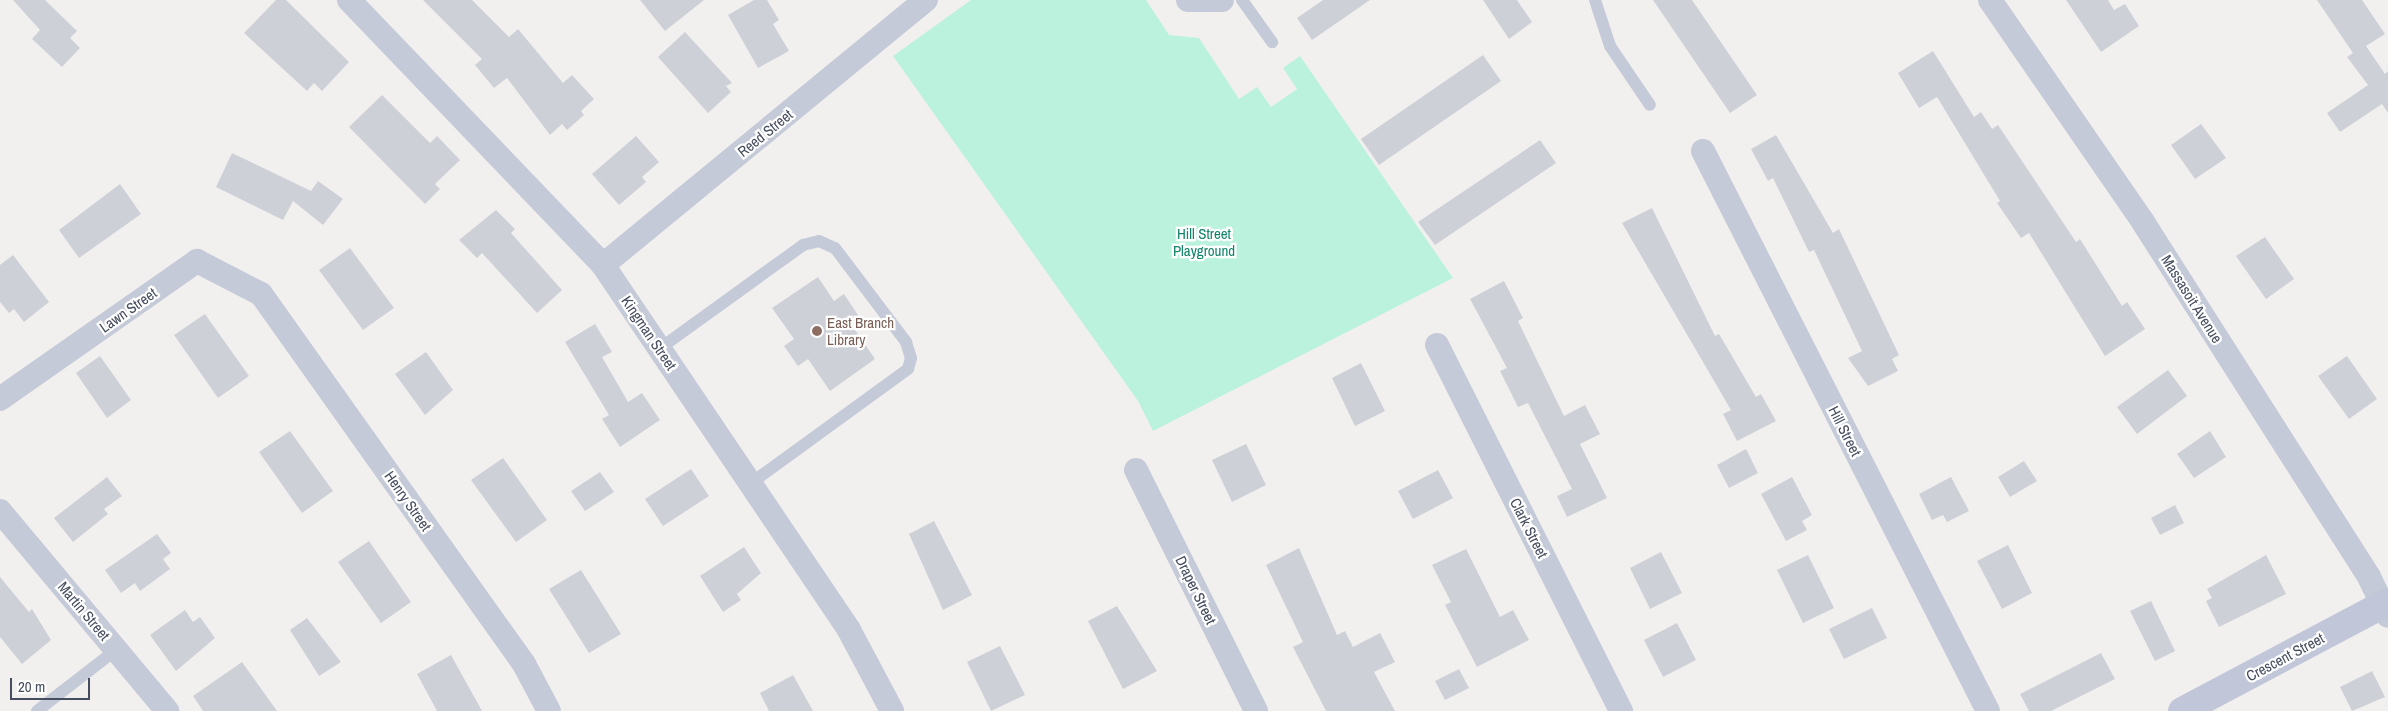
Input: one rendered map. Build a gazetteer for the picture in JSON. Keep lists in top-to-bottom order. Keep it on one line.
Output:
{"streets":{"main road":["Crescent Street"],"street":["Reed Street","Massasoit Avenue","Lawn Street","Kingman Street","Hill Street","Henry Street","Clark Street","Draper Street","Martin Street"]},"crossings":[["Reed Street","Kingman Street"],["Massasoit Avenue","Crescent Street"],["Lawn Street","Henry Street"]],"parks":["Hill Street Playground"],"places":["East Branch Library"],"scale_bar":"20 m"}
